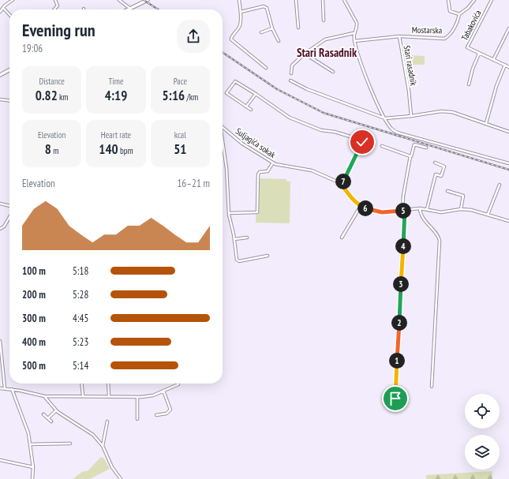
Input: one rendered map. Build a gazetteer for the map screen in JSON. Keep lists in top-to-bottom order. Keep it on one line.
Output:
{"streets":{"street":["Tabakovića","Mostarska","Stari rasadnik","Suljagića sokak"]},"crossings":[["Mostarska","Stari rasadnik"]],"districts":["Stari Rasadnik"],"page":{"heading":["Evening run","19:06"],"stats":[["Distance","0.82 km"],["Time","4:19"],["Pace","5:16 /km"],["Elevation","8 m"],["Heart rate","140 bpm"],["kcal","51"]],"chart":["Elevation","16–21 m"],"pins":["7","6","5","4","3","2","1"],"list":[{"name":"100 m","note":"5:18"},{"name":"200 m","note":"5:28"},{"name":"300 m","note":"4:45"},{"name":"400 m","note":"5:23"},{"name":"500 m","note":"5:14"}]}}
